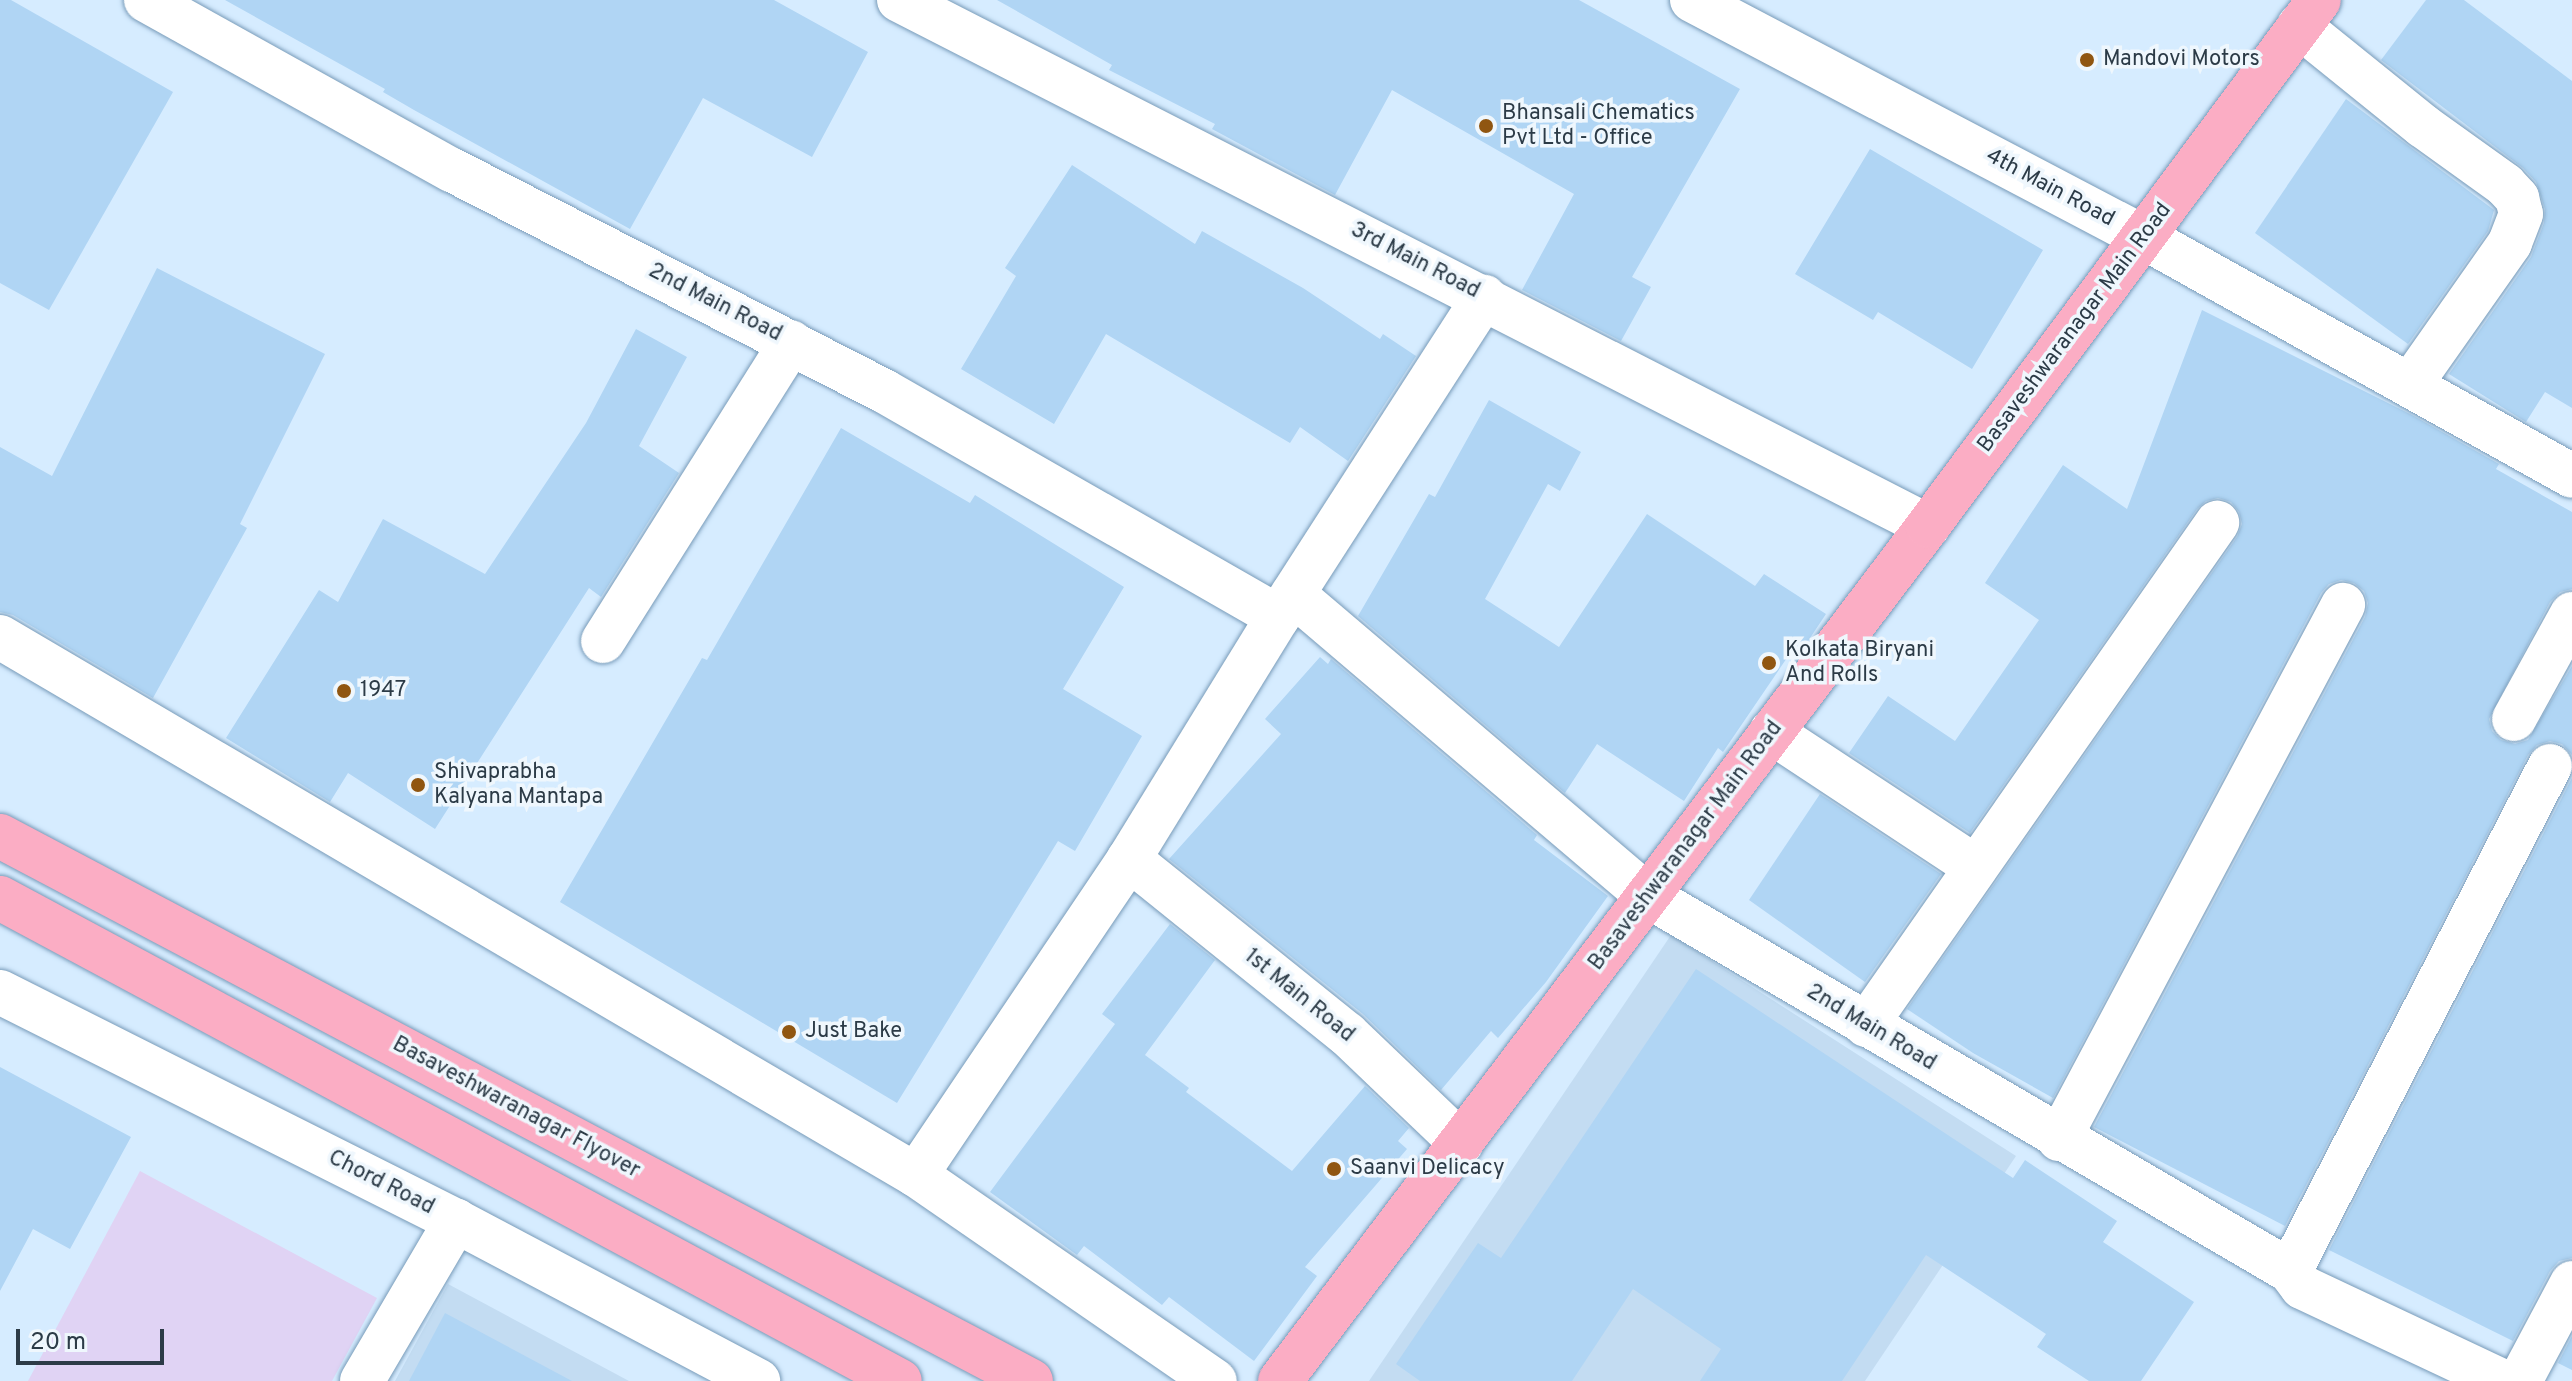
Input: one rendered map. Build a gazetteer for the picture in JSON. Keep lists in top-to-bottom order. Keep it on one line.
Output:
{"streets":{"main road":["Basaveshwaranagar Main Road","Basaveshwaranagar Flyover"],"street":["4th Main Road","3rd Main Road","2nd Main Road","1st Main Road","Chord Road"]},"crossings":[["4th Main Road","Basaveshwaranagar Main Road"],["3rd Main Road","Basaveshwaranagar Main Road"],["2nd Main Road","Basaveshwaranagar Main Road"],["Basaveshwaranagar Main Road","1st Main Road"]],"places":["Mandovi Motors","Bhansali Chematics Pvt Ltd - Office","Kolkata Biryani And Rolls","1947","Shivaprabha Kalyana Mantapa","Just Bake","Saanvi Delicacy"],"scale_bar":"20 m"}
